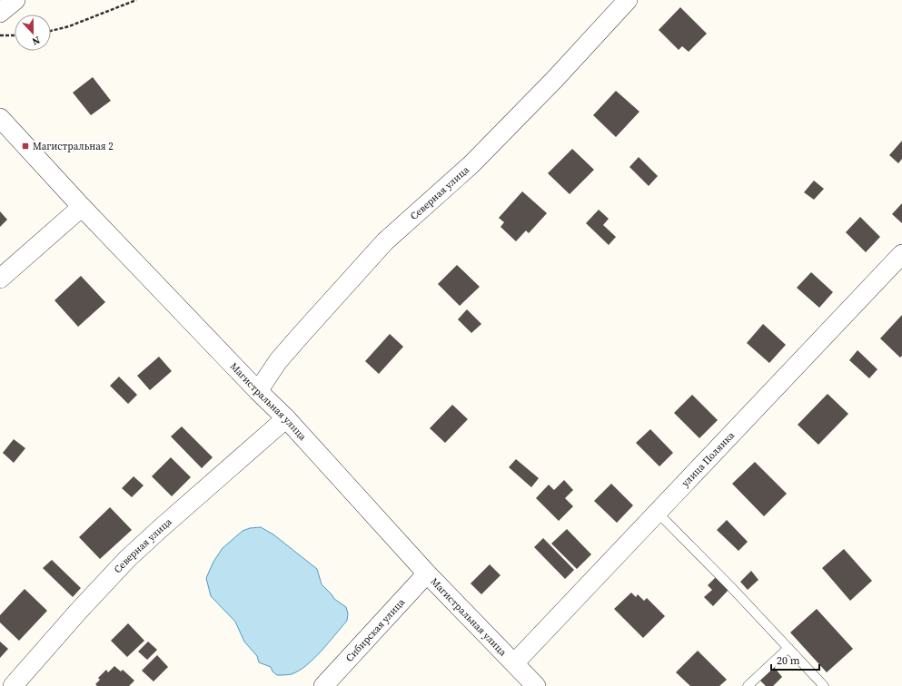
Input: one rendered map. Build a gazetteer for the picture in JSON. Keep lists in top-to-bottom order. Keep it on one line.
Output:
{"streets":{"street":["Северная улица","Магистральная улица","улица Полянка","Сибирская улица"]},"crossings":[["Северная улица","Магистральная улица"],["Магистральная улица","улица Полянка"],["Магистральная улица","Сибирская улица"]],"places":{"transit":["Магистральная 2"]},"scale_bar":"20 m","north":"bottom"}
